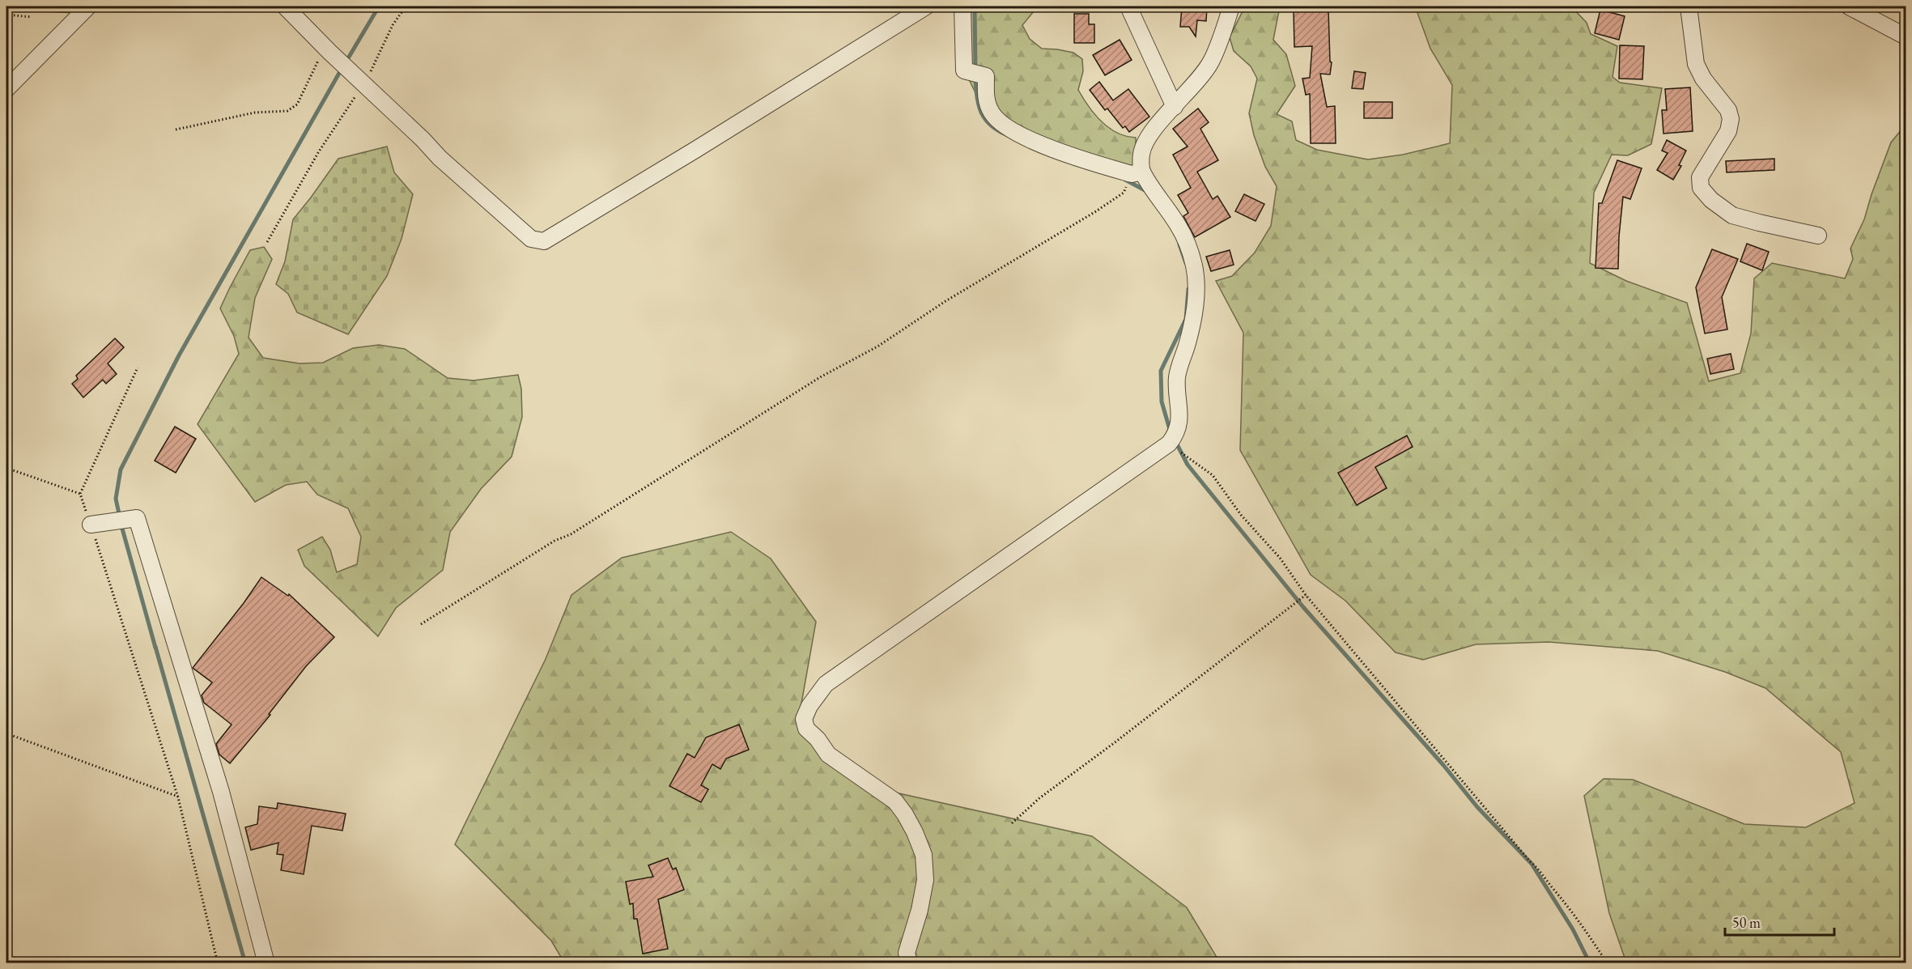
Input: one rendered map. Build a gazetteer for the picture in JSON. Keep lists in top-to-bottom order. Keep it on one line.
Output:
{"scale_bar":"50 m"}
